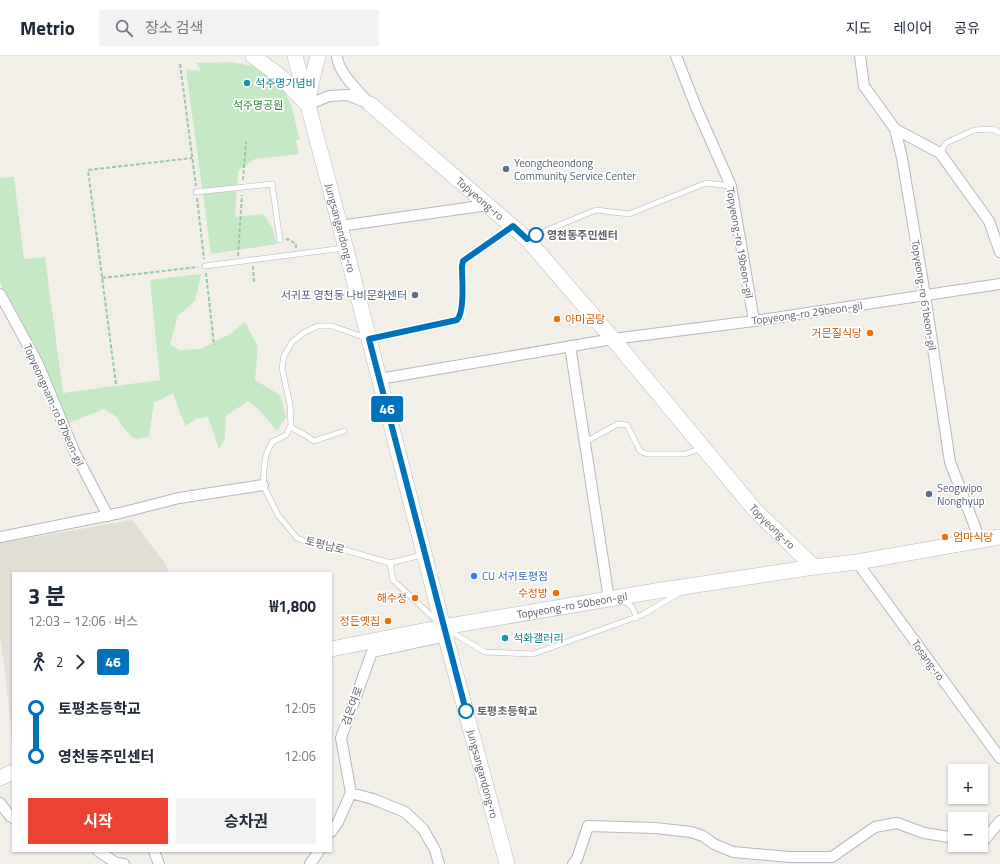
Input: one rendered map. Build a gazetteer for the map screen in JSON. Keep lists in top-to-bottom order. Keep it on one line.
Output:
{"streets":{"street":["Topyeong-ro","Jungsangandong-ro","Topyeong-ro 19beon-gil","Topyeong-ro 61beon-gil","Topyeong-ro 29beon-gil","Topyeongnam-ro 87beon-gil","Topyeong-ro 50beon-gil","Tosang-ro","검은여로"],"lane":["토평남로"]},"crossings":[["Topyeong-ro","Topyeong-ro 29beon-gil"],["Topyeong-ro","Topyeong-ro 50beon-gil"],["Jungsangandong-ro","토평남로"],["Jungsangandong-ro","Topyeong-ro 50beon-gil"],["Jungsangandong-ro","검은여로"],["Topyeong-ro 19beon-gil","Topyeong-ro 29beon-gil"],["Topyeong-ro 61beon-gil","Topyeong-ro 29beon-gil"],["Topyeong-ro 50beon-gil","검은여로"]],"parks":["석주명공원"],"places":["석주명기념비","Yeongcheondong Community Service Center","영천동주민센터","서귀포 영천동 나비문화센터","아미곰탕","거믄질식당","Seogwipo Nonghyup","엄마식당","CU 서귀토평점","수정방","해수정","정든옛집","석화갤러리","토평초등학교"],"lines":["bus line 46"],"page":{"header":"Metrio","search":"장소 검색","nav":["지도","레이어","공유"],"on_map":"46","heading":["3 분","12:03 – 12:06 · 버스","₩1,800"],"legs":["2","46"],"list":[{"name":"토평초등학교","value":"12:05"},{"name":"영천동주민센터","value":"12:06"}],"map_buttons":["+","−"],"buttons":["시작","승차권"]}}
